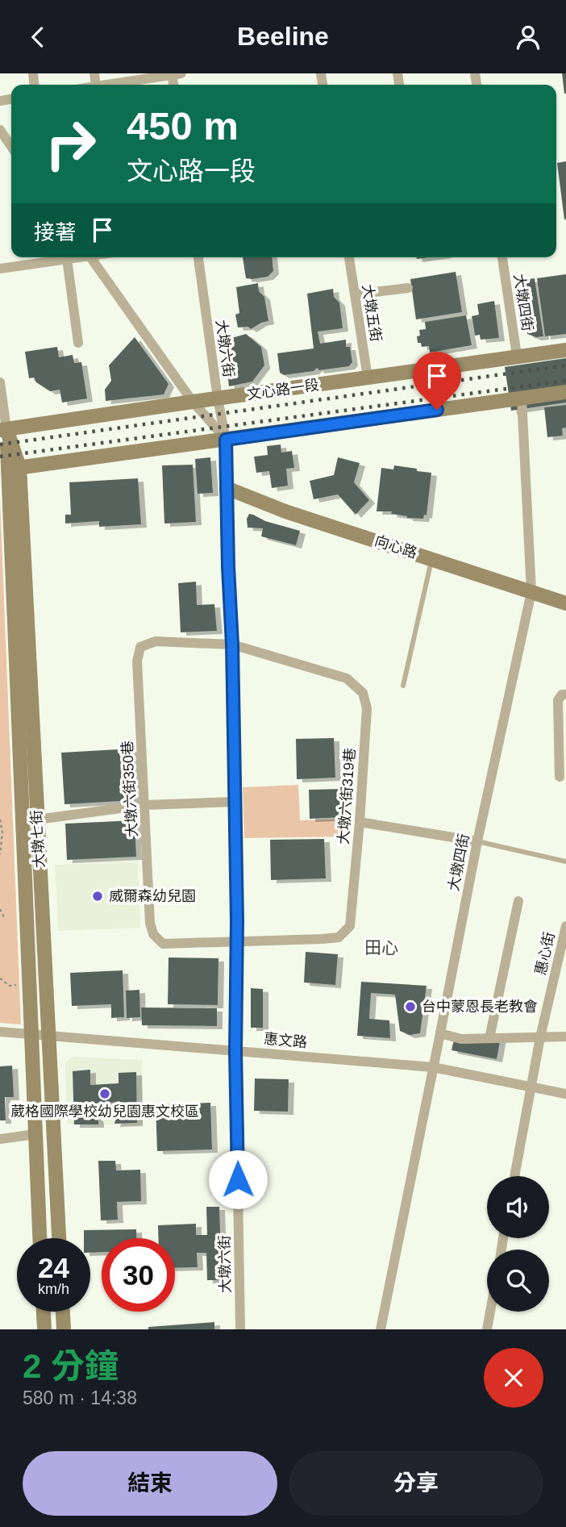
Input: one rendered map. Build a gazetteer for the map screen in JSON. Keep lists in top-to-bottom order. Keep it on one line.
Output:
{"streets":{"street":["大墩四街","大墩五街","大墩六街","文心路一段","向心路","大墩六街350巷","大墩六街319巷","大墩七街","惠心街","惠文路"]},"crossings":[["大墩四街","文心路一段"],["大墩四街","向心路"],["大墩四街","惠文路"],["大墩五街","文心路一段"],["大墩六街","文心路一段"],["大墩六街","向心路"],["大墩六街","大墩六街350巷"],["大墩六街","大墩六街319巷"],["大墩六街","惠文路"],["文心路一段","大墩七街"],["大墩六街350巷","大墩六街319巷"],["大墩七街","惠文路"],["惠心街","惠文路"]],"districts":["田心"],"places":["威爾森幼兒園","台中蒙恩長老教會","葳格國際學校幼兒園惠文校區"],"page":{"header":"Beeline","turn":["450 m","文心路一段"],"then":"接著","speed":"24 km/h","limit":"30","heading":["2 分鐘","580 m · 14:38"],"buttons":["結束","分享"]}}
